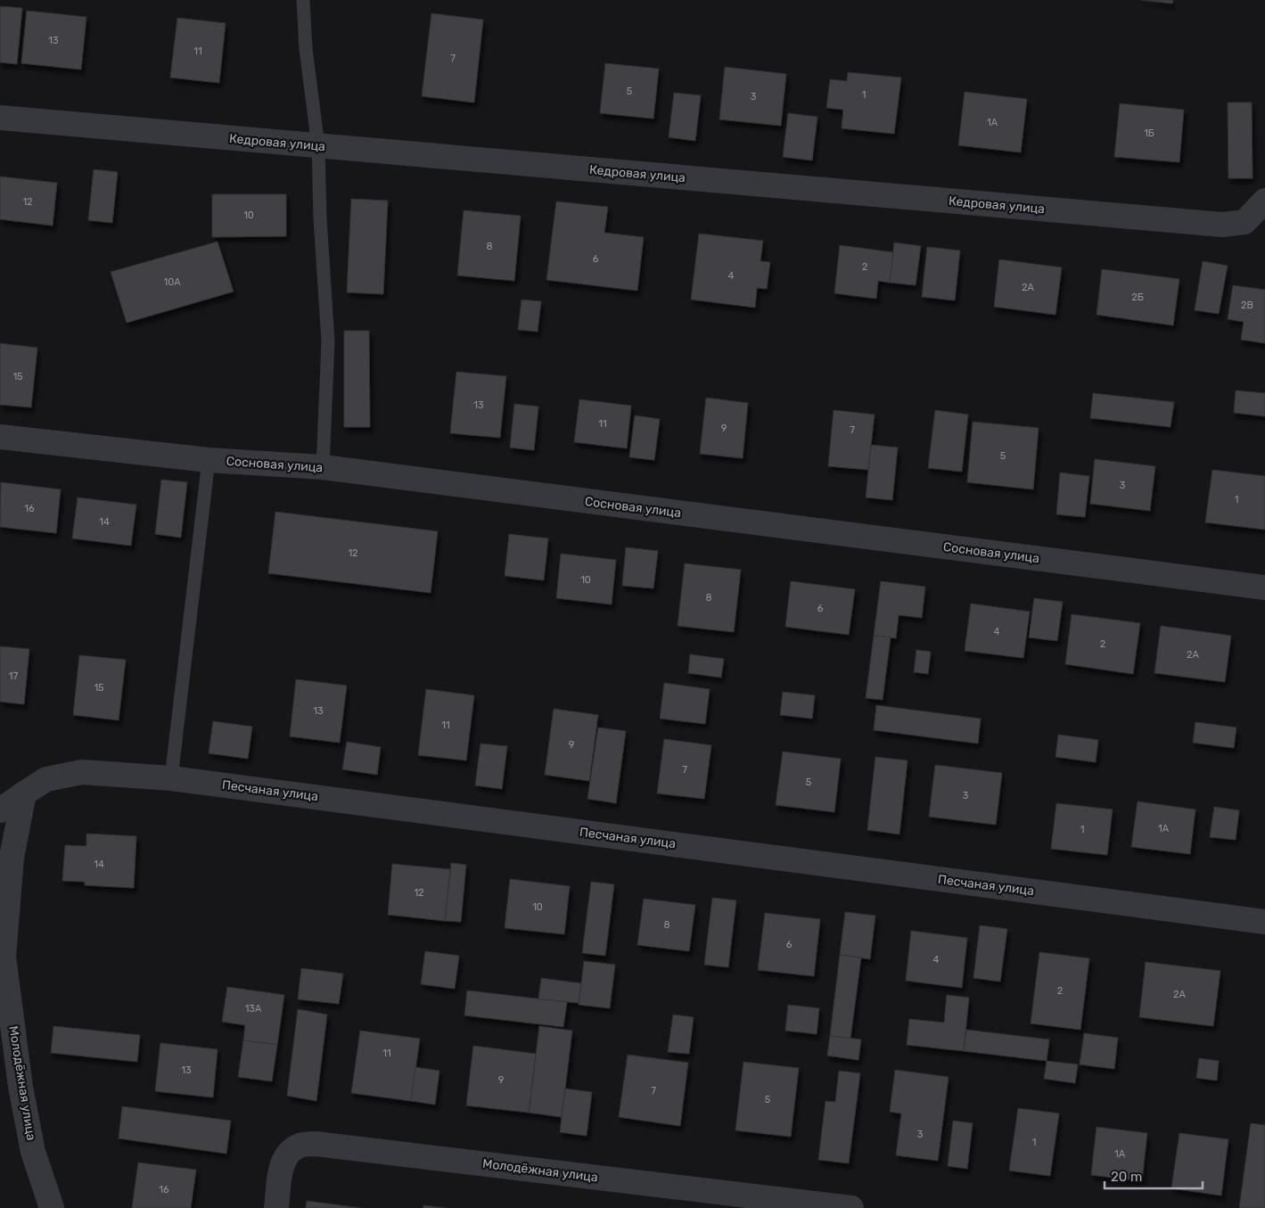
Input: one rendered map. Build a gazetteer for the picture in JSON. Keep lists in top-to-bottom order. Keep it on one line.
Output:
{"streets":{"street":["Кедровая улица","Сосновая улица","Песчаная улица","Молодёжная улица"]},"crossings":[["Песчаная улица","Молодёжная улица"]],"house_numbers":["13","11","7","5","1","3","1А","1Б","12","10","8","6","2","4","10А","2А","2Б","2В","15","13","11","9","7","5","3","1","16","14","12","10","8","6","4","2","2А","17","15","13","11","9","7","5","3","1А","1","14","12","10","8","6","4","2","2А","13А","11","13","9","7","5","3","1","1А","16"],"scale_bar":"20 m"}
